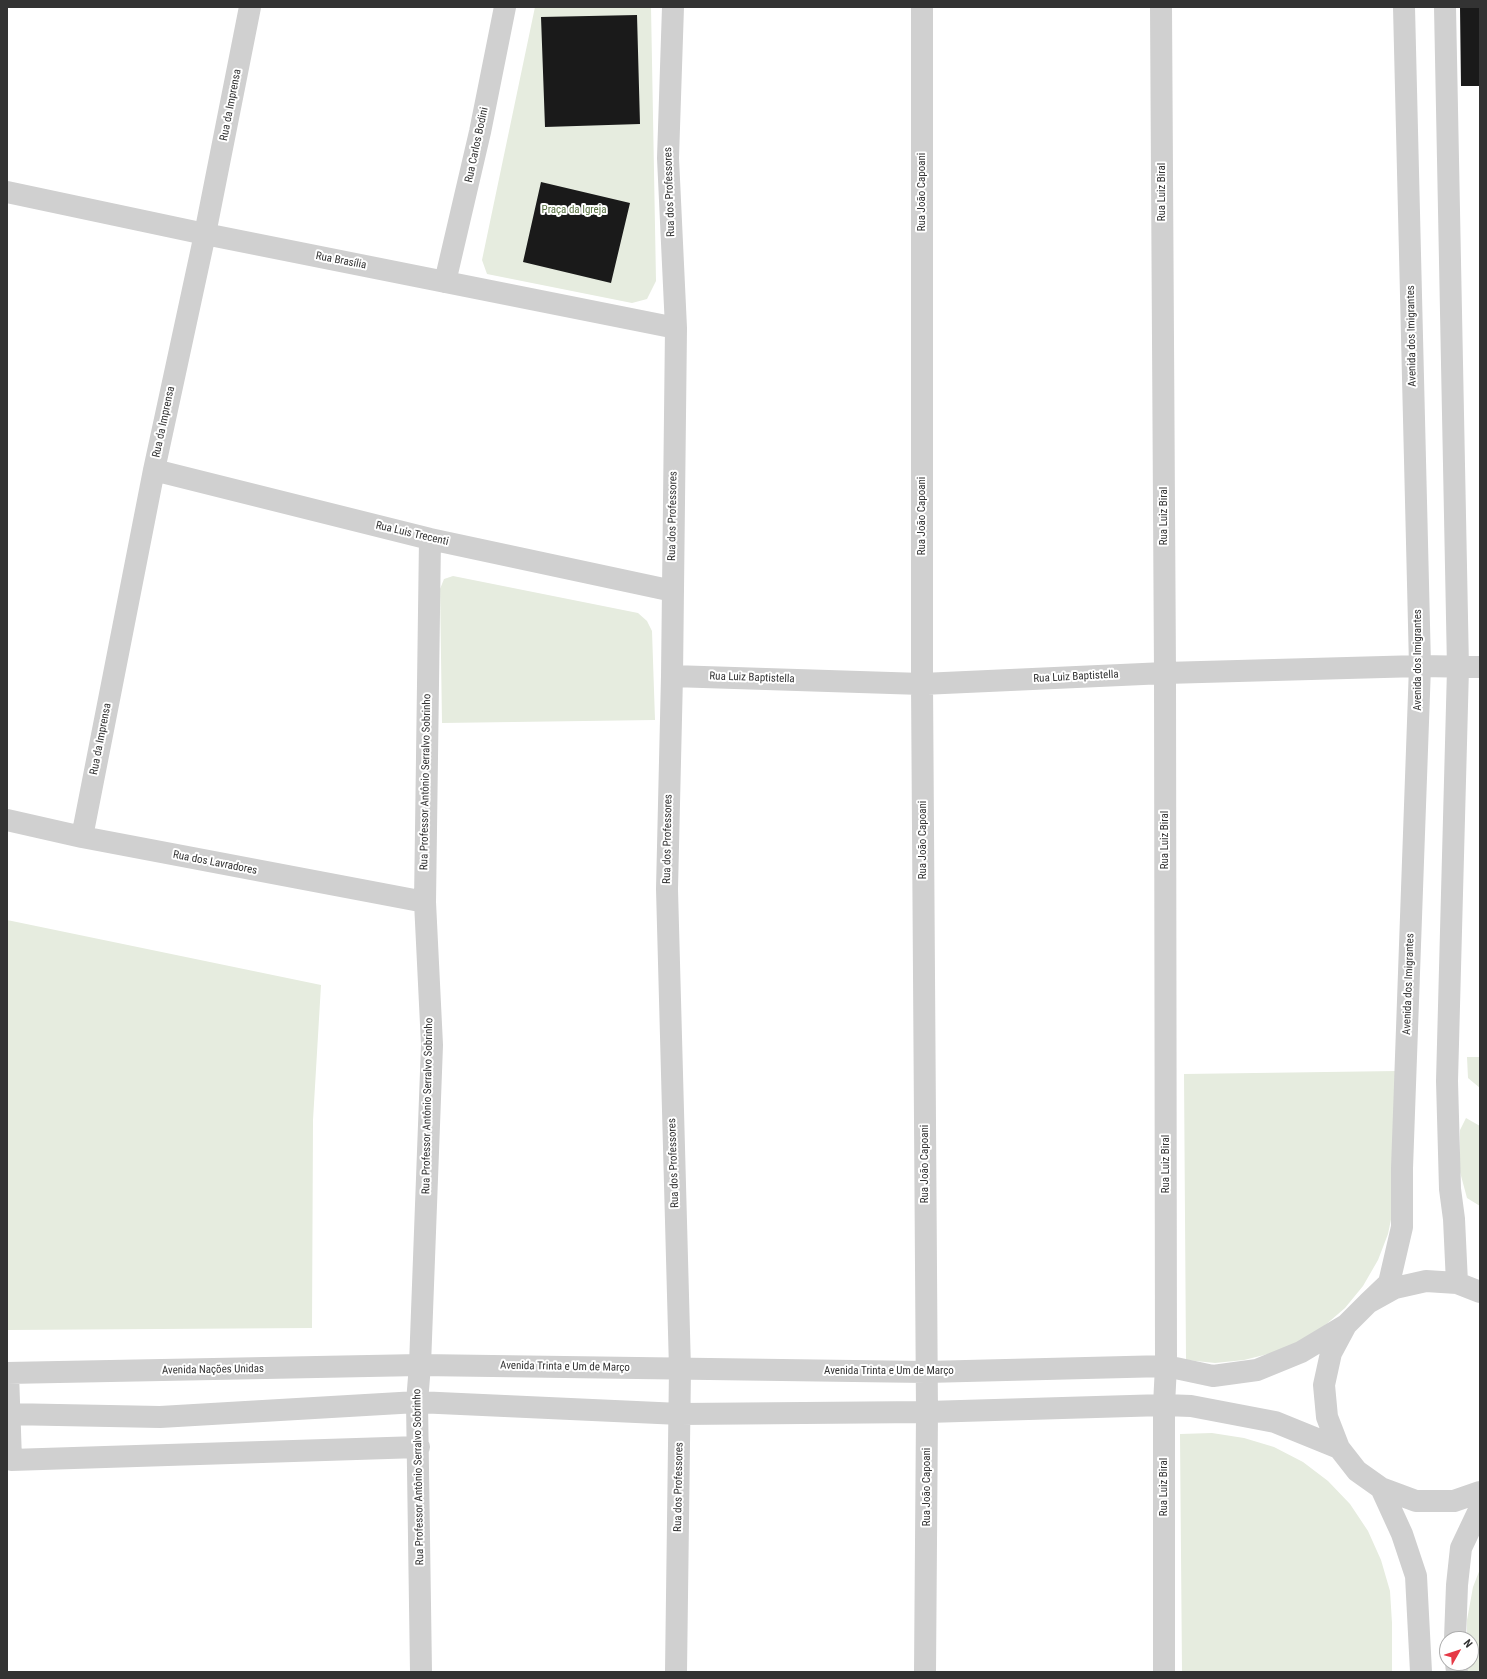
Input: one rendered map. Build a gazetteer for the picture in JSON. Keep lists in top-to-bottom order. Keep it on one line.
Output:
{"streets":{"street":["Rua da Imprensa","Rua Carlos Bodini","Rua dos Professores","Rua João Capoani","Rua Luiz Biral","Rua Brasília","Avenida dos Imigrantes","Rua Luis Trecenti","Rua Luiz Baptistella","Rua Professor Antônio Serralvo Sobrinho","Rua dos Lavradores","Avenida Trinta e Um de Março","Avenida Nações Unidas"]},"crossings":[["Rua da Imprensa","Rua Brasília"],["Rua da Imprensa","Rua Luis Trecenti"],["Rua da Imprensa","Rua dos Lavradores"],["Rua Carlos Bodini","Rua Brasília"],["Rua dos Professores","Rua Brasília"],["Rua dos Professores","Rua Luis Trecenti"],["Rua dos Professores","Rua Luiz Baptistella"],["Rua dos Professores","Avenida Trinta e Um de Março"],["Rua João Capoani","Rua Luiz Baptistella"],["Rua João Capoani","Avenida Trinta e Um de Março"],["Rua Luiz Biral","Rua Luiz Baptistella"],["Rua Luiz Biral","Avenida Trinta e Um de Março"],["Avenida dos Imigrantes","Rua Luiz Baptistella"],["Rua Luis Trecenti","Rua Professor Antônio Serralvo Sobrinho"],["Rua Professor Antônio Serralvo Sobrinho","Rua dos Lavradores"],["Rua Professor Antônio Serralvo Sobrinho","Avenida Trinta e Um de Março"],["Rua Professor Antônio Serralvo Sobrinho","Avenida Nações Unidas"],["Avenida Trinta e Um de Março","Avenida Nações Unidas"]],"parks":["Praça da Igreja"],"north":"top right"}
